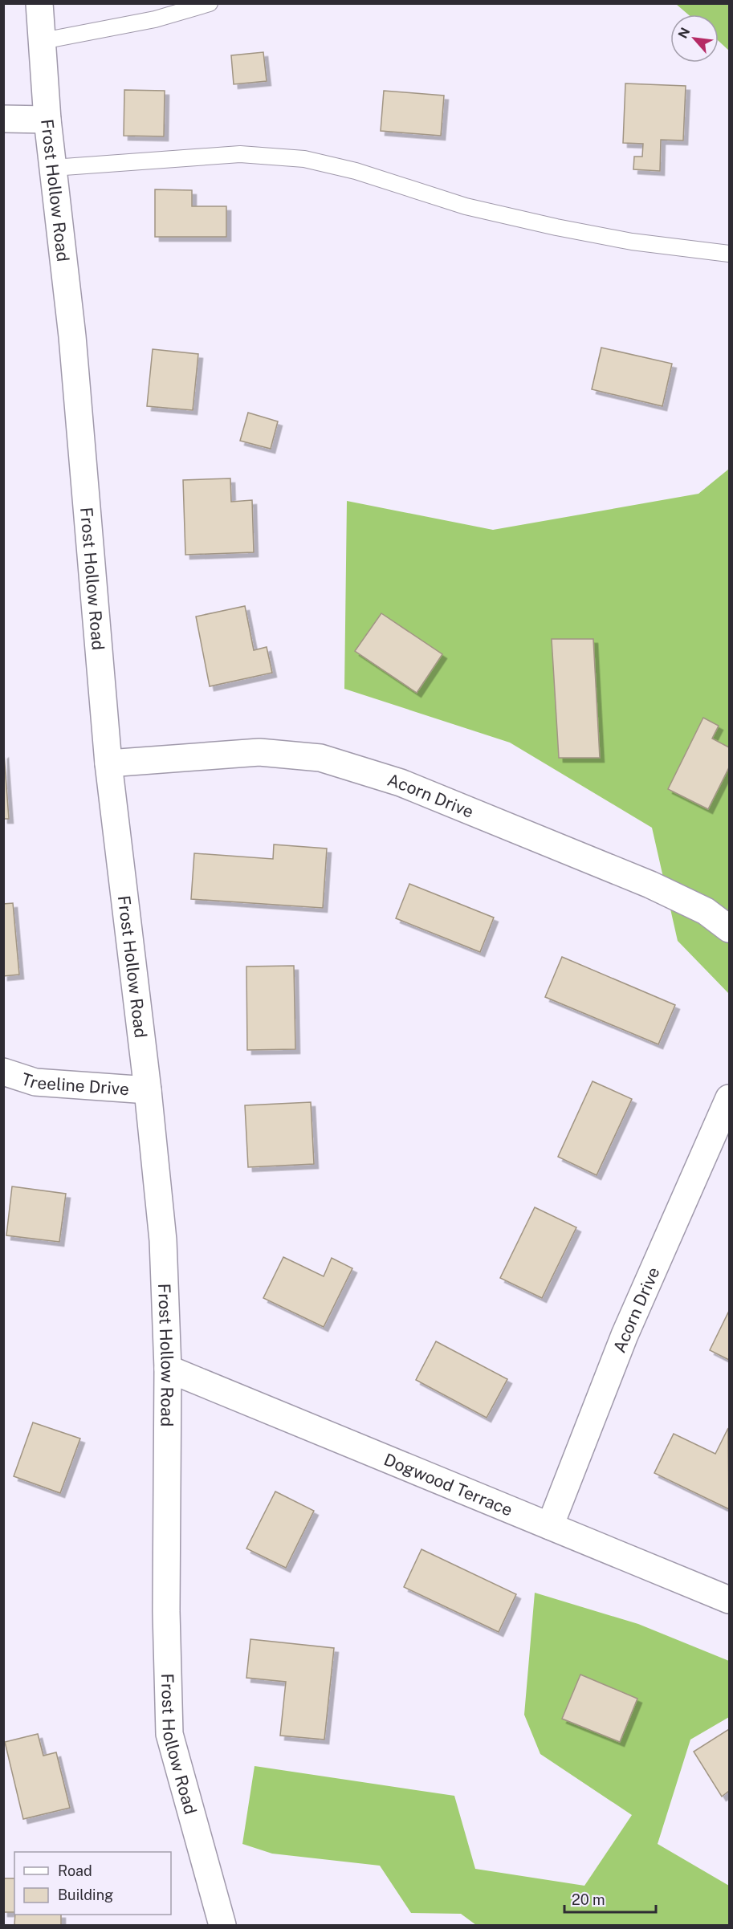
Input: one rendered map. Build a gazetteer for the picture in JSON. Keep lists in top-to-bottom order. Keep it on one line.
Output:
{"streets":{"street":["Frost Hollow Road","Acorn Drive","Treeline Drive","Dogwood Terrace"]},"crossings":[["Frost Hollow Road","Acorn Drive"],["Frost Hollow Road","Treeline Drive"],["Frost Hollow Road","Dogwood Terrace"],["Acorn Drive","Dogwood Terrace"]],"legend":["Road","Building"],"scale_bar":"20 m","north":"top left"}
